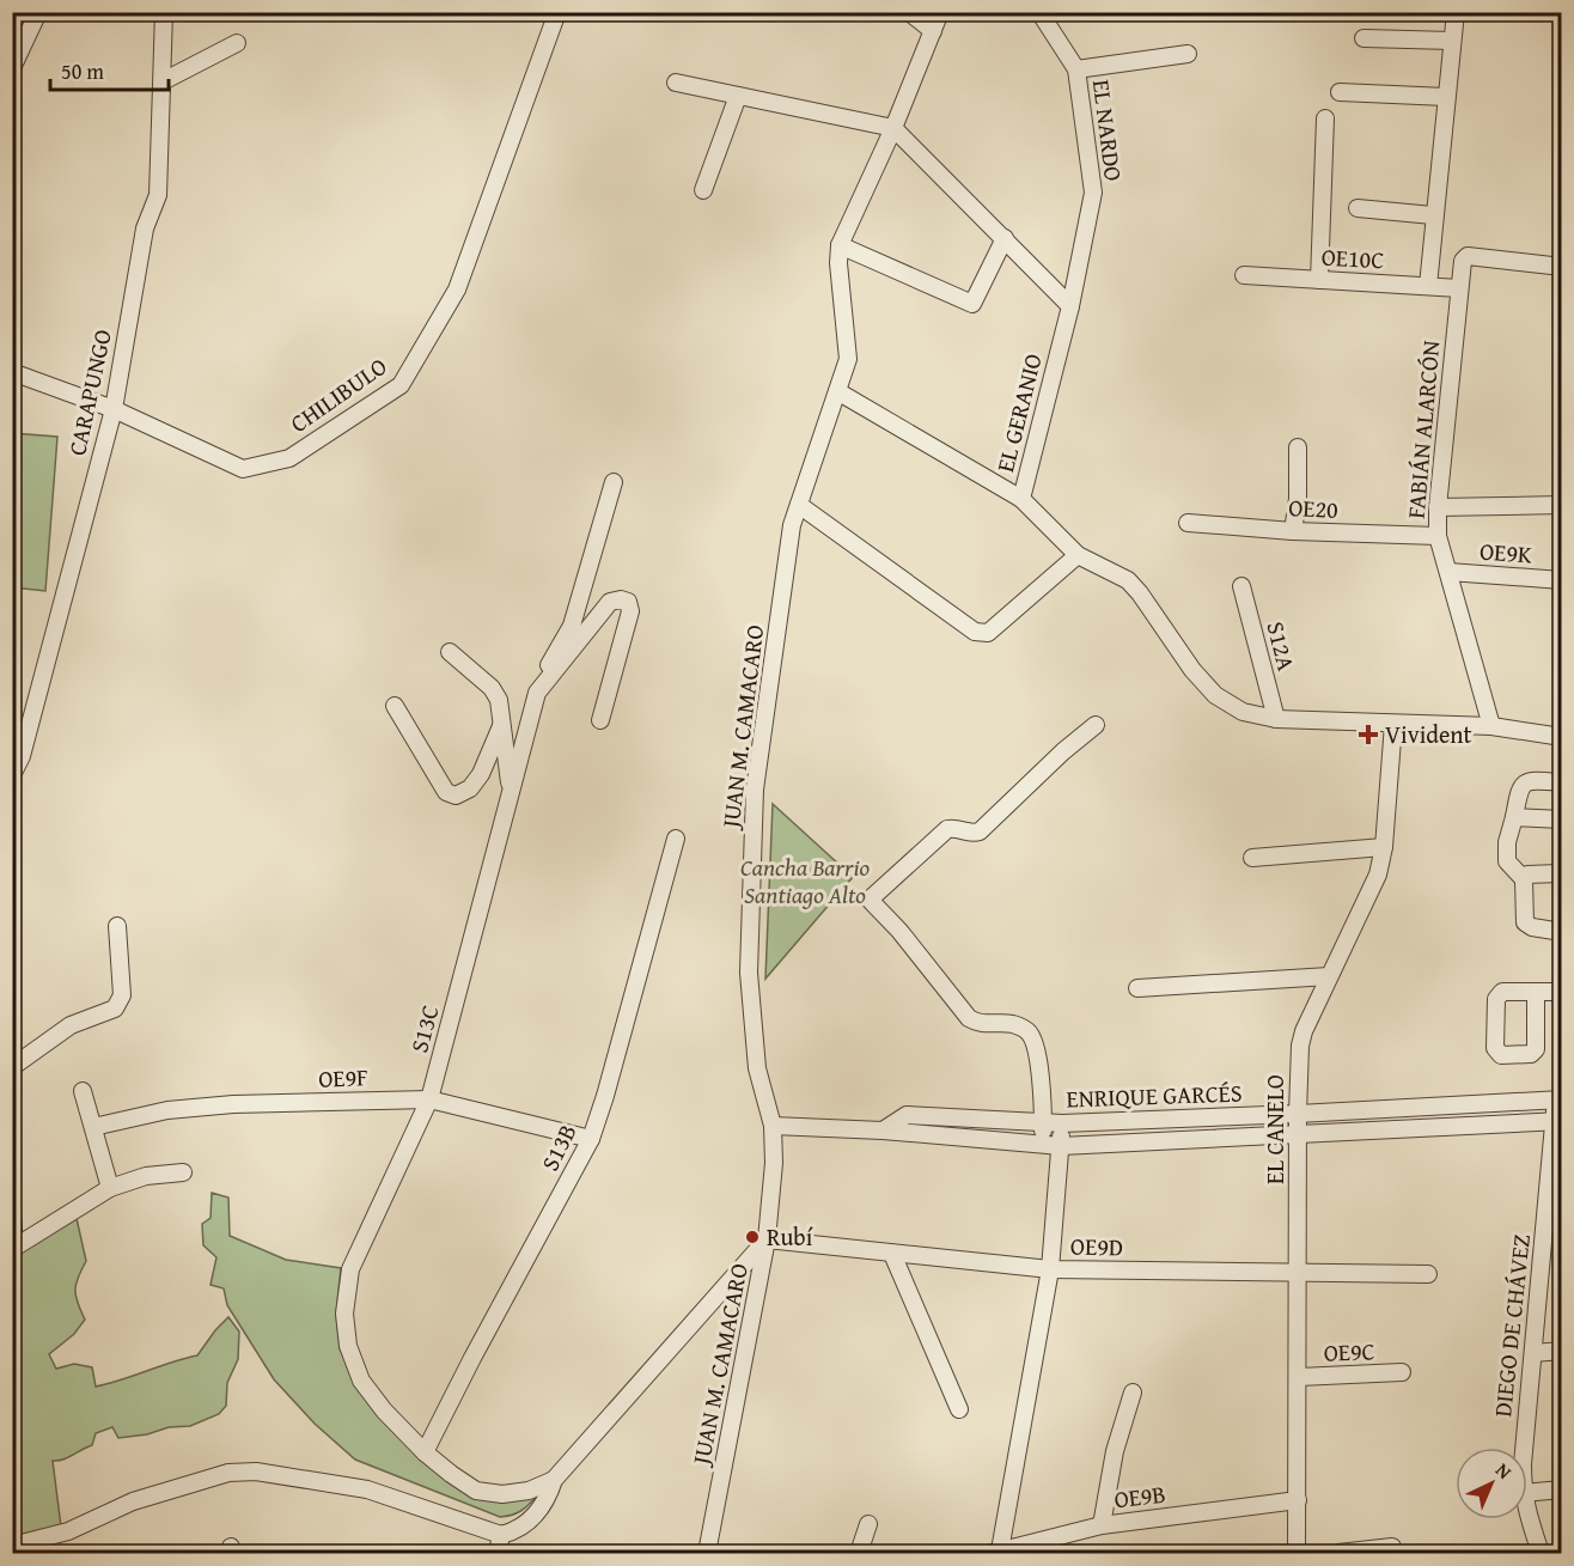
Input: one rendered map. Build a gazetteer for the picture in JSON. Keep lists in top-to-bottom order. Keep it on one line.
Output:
{"streets":{"street":["EL NARDO","OE10C","CARAPUNGO","CHILIBULO","EL GERANIO","FABIÁN ALARCÓN","OE20","OE9K","S12A","JUAN M. CAMACARO","S13C","OE9F","ENRIQUE GARCÉS","EL CANELO","S13B","OE9D","DIEGO DE CHÁVEZ","OE9C","OE9B"]},"crossings":[["EL NARDO","EL GERANIO"],["OE10C","FABIÁN ALARCÓN"],["CARAPUNGO","CHILIBULO"],["EL GERANIO","FABIÁN ALARCÓN"],["EL GERANIO","S12A"],["EL GERANIO","EL CANELO"],["FABIÁN ALARCÓN","OE20"],["FABIÁN ALARCÓN","OE9K"],["JUAN M. CAMACARO","ENRIQUE GARCÉS"],["JUAN M. CAMACARO","OE9D"],["S13C","OE9F"],["S13C","S13B"],["OE9F","S13B"],["ENRIQUE GARCÉS","EL CANELO"],["ENRIQUE GARCÉS","DIEGO DE CHÁVEZ"],["EL CANELO","OE9D"],["EL CANELO","OE9C"],["EL CANELO","OE9B"]],"parks":["Cancha Barrio Santiago Alto"],"places":{"health":["Vivident"],"other":["Rubí"]},"scale_bar":"50 m","north":"top right"}
